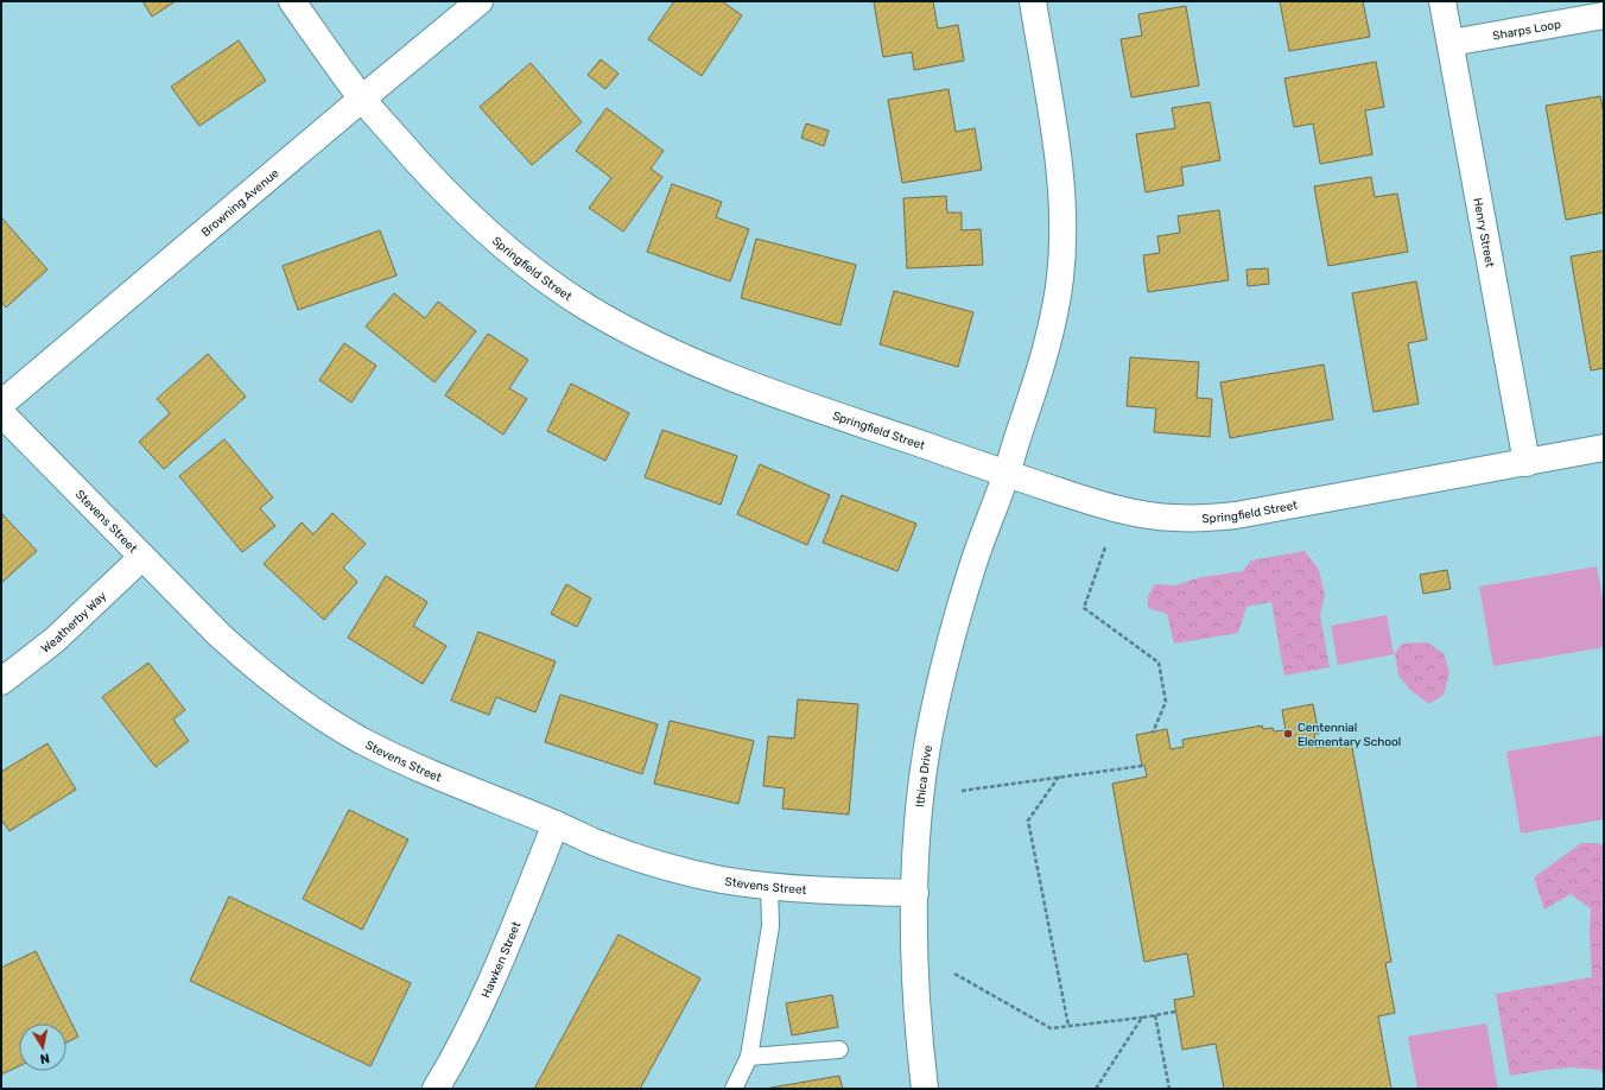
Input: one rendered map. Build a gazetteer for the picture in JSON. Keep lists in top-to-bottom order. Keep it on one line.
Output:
{"streets":{"street":["Sharps Loop","Browning Avenue","Henry Street","Springfield Street","Stevens Street","Weatherby Way","Ithica Drive","Hawken Street"]},"crossings":[["Sharps Loop","Henry Street"],["Browning Avenue","Springfield Street"],["Henry Street","Springfield Street"],["Springfield Street","Ithica Drive"],["Stevens Street","Weatherby Way"],["Stevens Street","Ithica Drive"],["Stevens Street","Hawken Street"]],"places":["Centennial Elementary School"],"north":"bottom"}
